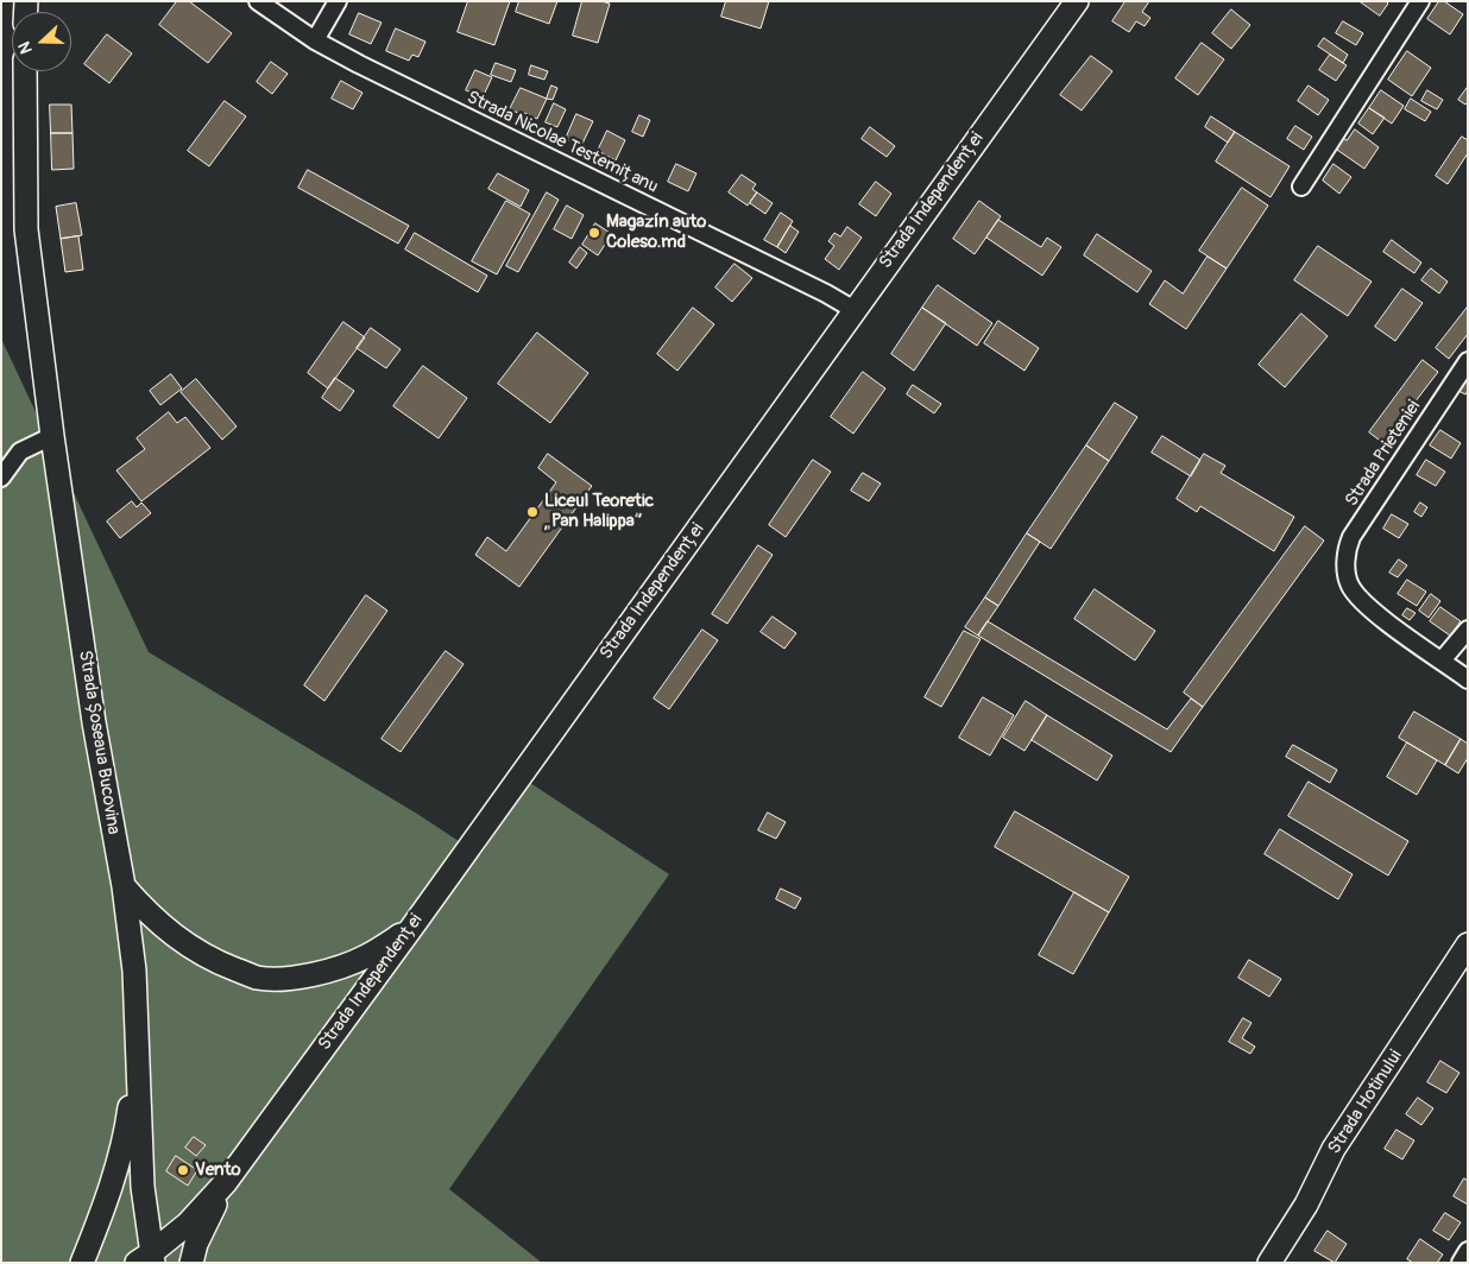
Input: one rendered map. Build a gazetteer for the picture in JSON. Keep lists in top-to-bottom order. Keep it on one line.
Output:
{"streets":{"main road":["Strada Independenței","Strada Șoseaua Bucovina","Strada Hotinului"],"street":["Strada Nicolae Testemițanu","Strada Prieteniei"]},"crossings":[["Strada Nicolae Testemițanu","Strada Independenței"],["Strada Independenței","Strada Șoseaua Bucovina"]],"places":["Magazín auto Coleso.md","Liceul Teoretic „Pan Halippa”","Vento"],"north":"left"}
